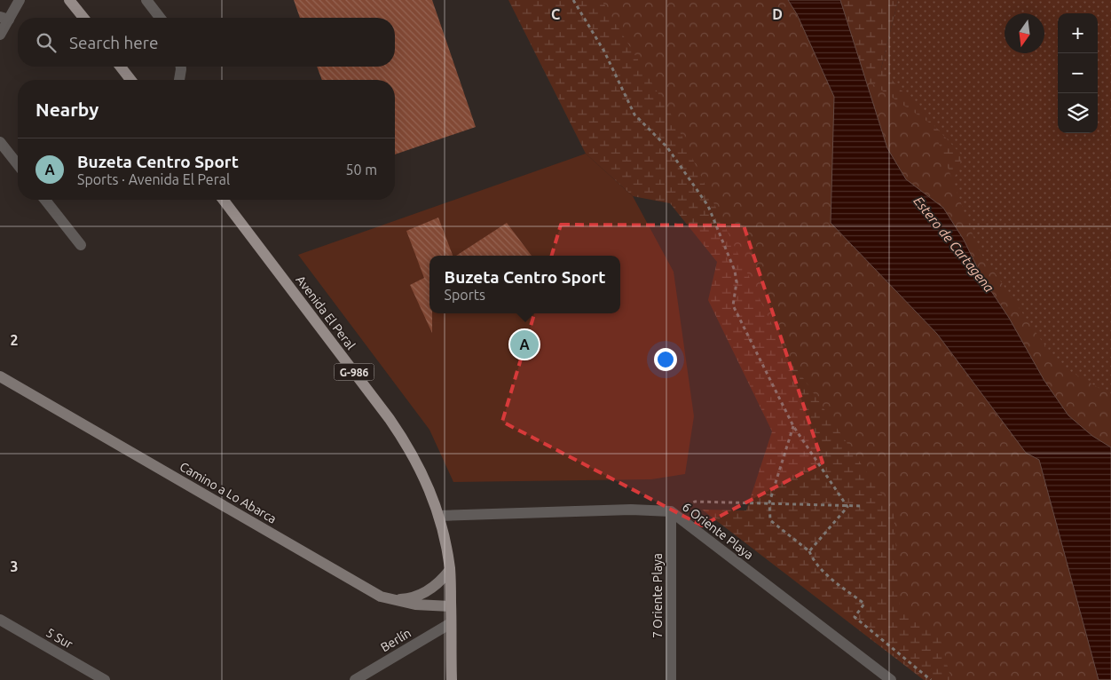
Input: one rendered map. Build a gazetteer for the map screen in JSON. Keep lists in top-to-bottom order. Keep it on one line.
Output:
{"streets":{"main road":["Avenida El Peral","G-986","Camino a Lo Abarca"],"street":["6 Oriente Playa","7 Oriente Playa","5 Sur","Berlín"]},"crossings":[["Avenida El Peral","Camino a Lo Abarca"],["Avenida El Peral","6 Oriente Playa"],["Avenida El Peral","Berlín"],["6 Oriente Playa","7 Oriente Playa"]],"water":["Estero de Cartagena"],"north":"bottom","page":{"map_buttons":["+","−"],"search":"Search here","heading":"Nearby","list":[{"mark":"A","name":"Buzeta Centro Sport","note":"Sports · Avenida El Peral","value":"50 m"}],"popup":["Buzeta Centro Sport","Sports"],"pins":"A"},"grid":{"columns":["C","D"],"rows":["2","3"]}}
